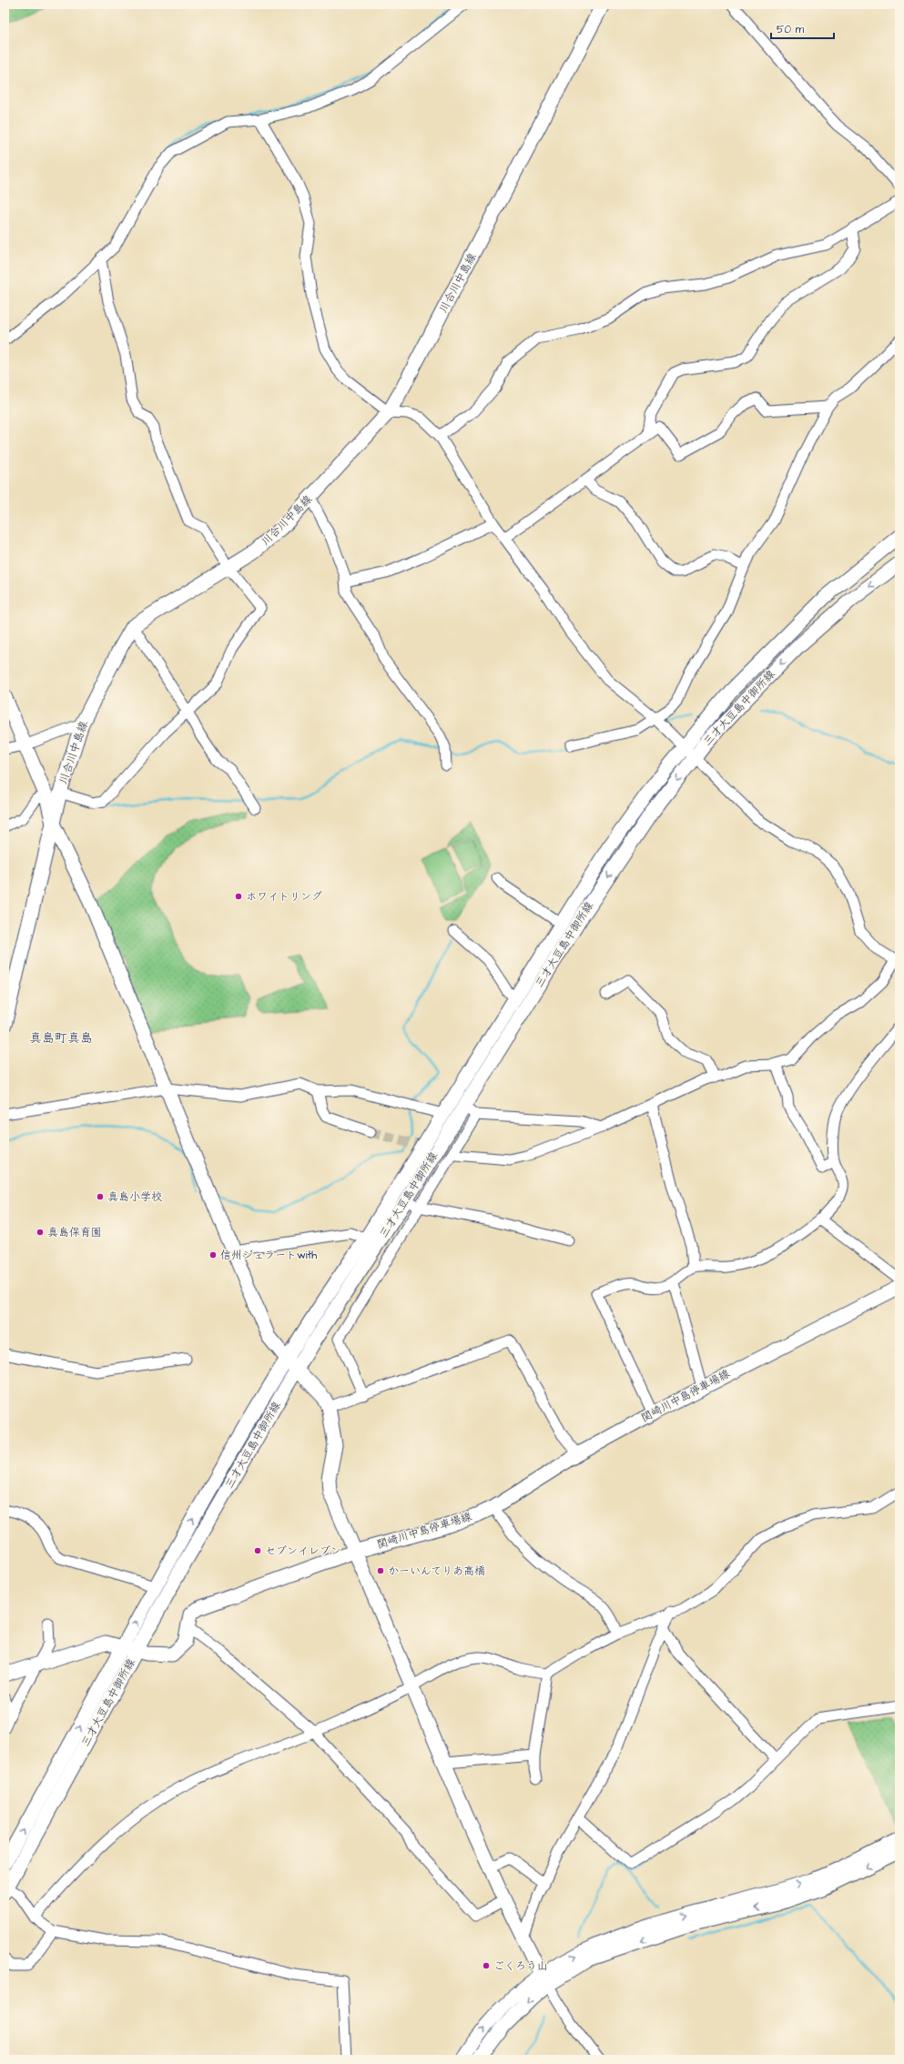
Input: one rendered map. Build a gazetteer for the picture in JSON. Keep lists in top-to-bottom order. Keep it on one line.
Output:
{"streets":{"main road":["川合川中島線","三才大豆島中御所線","関崎川中島停車場線"]},"crossings":[["三才大豆島中御所線","関崎川中島停車場線"]],"districts":["真島町真島"],"places":["ホワイトリング","真島小学校","真島保育園","信州ジェラートwith","セブンイレブン","かーいんてりあ高橋","ごくろう山"],"scale_bar":"50 m"}
